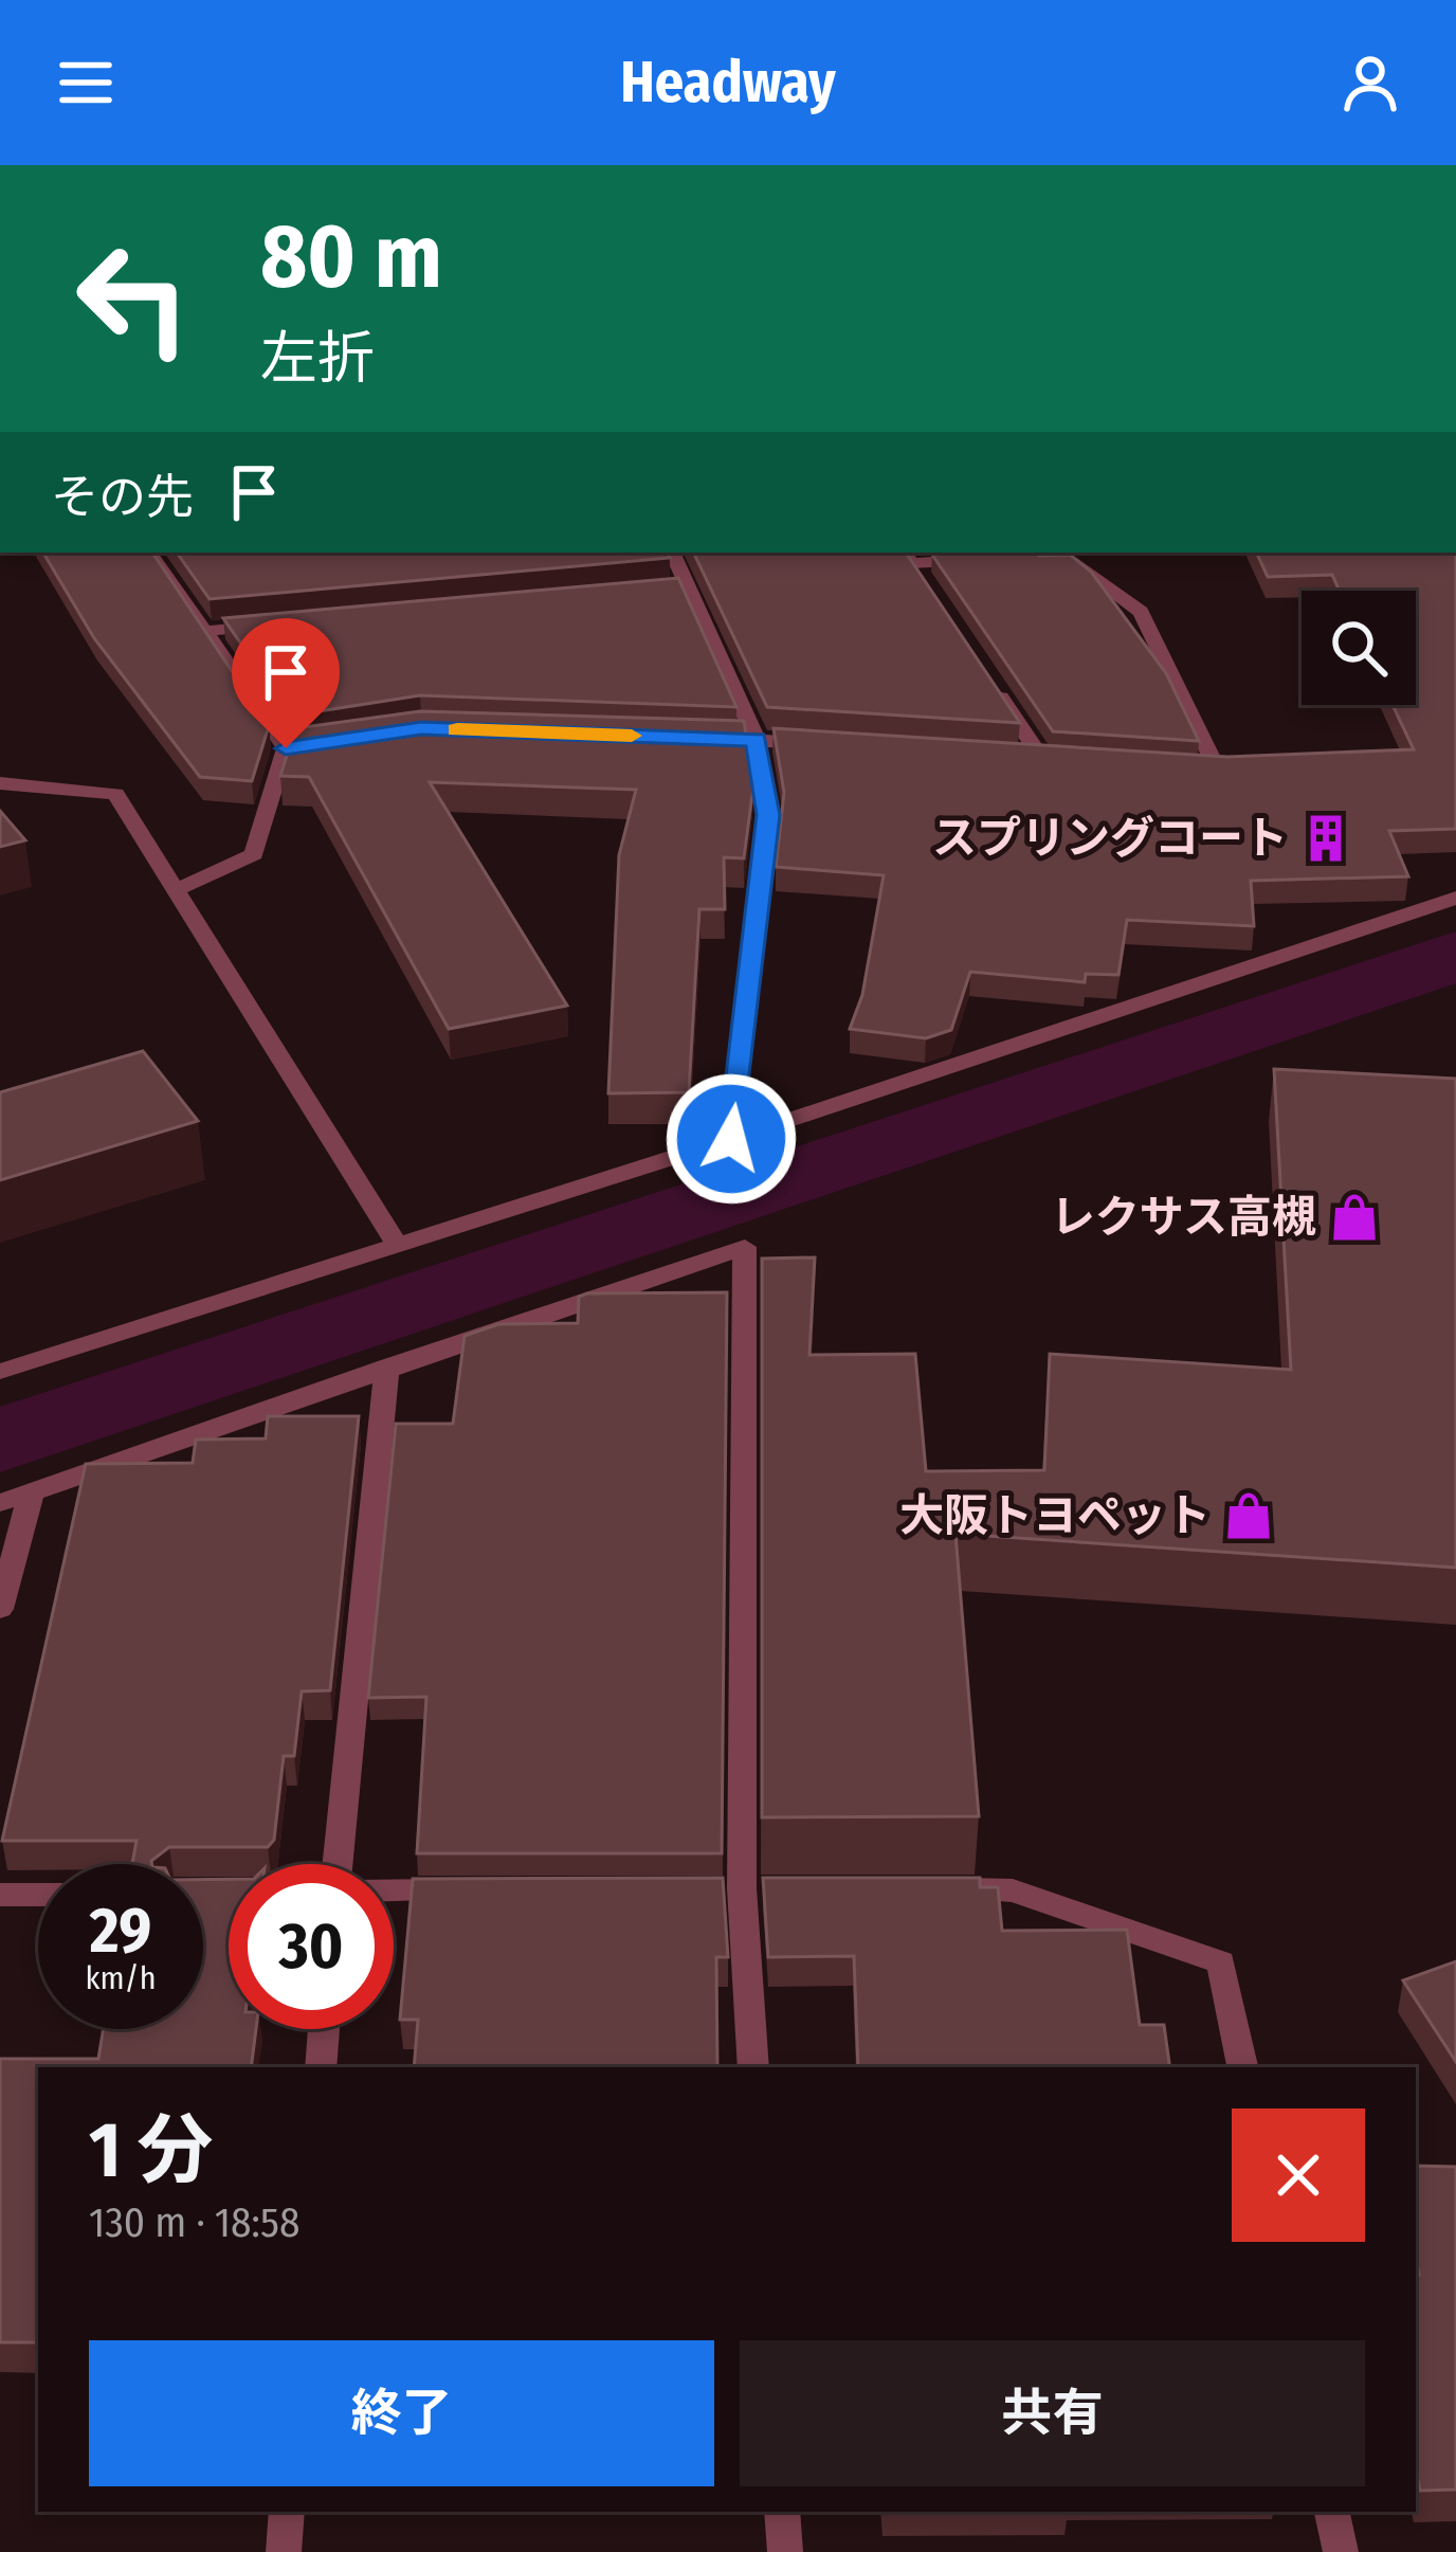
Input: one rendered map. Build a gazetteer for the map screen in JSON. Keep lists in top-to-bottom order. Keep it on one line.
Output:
{"places":{"building":["スプリングコート"],"shop":["レクサス高槻","大阪トヨペット"]},"page":{"header":"Headway","turn":["80 m","左折"],"then":"その先","speed":"29 km/h","limit":"30","heading":["1 分","130 m · 18:58"],"buttons":["終了","共有"]}}
